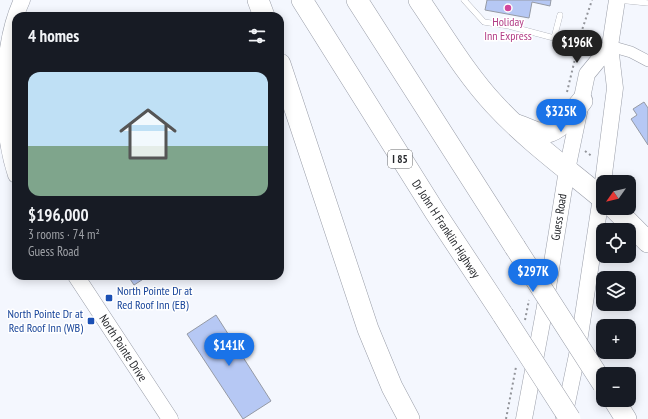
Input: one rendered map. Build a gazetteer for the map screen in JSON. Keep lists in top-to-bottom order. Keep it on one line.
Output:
{"streets":{"highway":["I 85","Dr John H Franklin Highway"],"main road":["Guess Road","North Pointe Drive"]},"places":{"other":["Holiday Inn Express"],"transit":["North Pointe Dr at Red Roof Inn (EB)","North Pointe Dr at Red Roof Inn (WB)"]},"north":"bottom left","page":{"heading":"4 homes","price":["$196K","$325K","$297K","$141K"],"list":[{"name":"$196,000","note":"3 rooms · 74 m² · Guess Road"}],"map_buttons":["+","−"]}}
